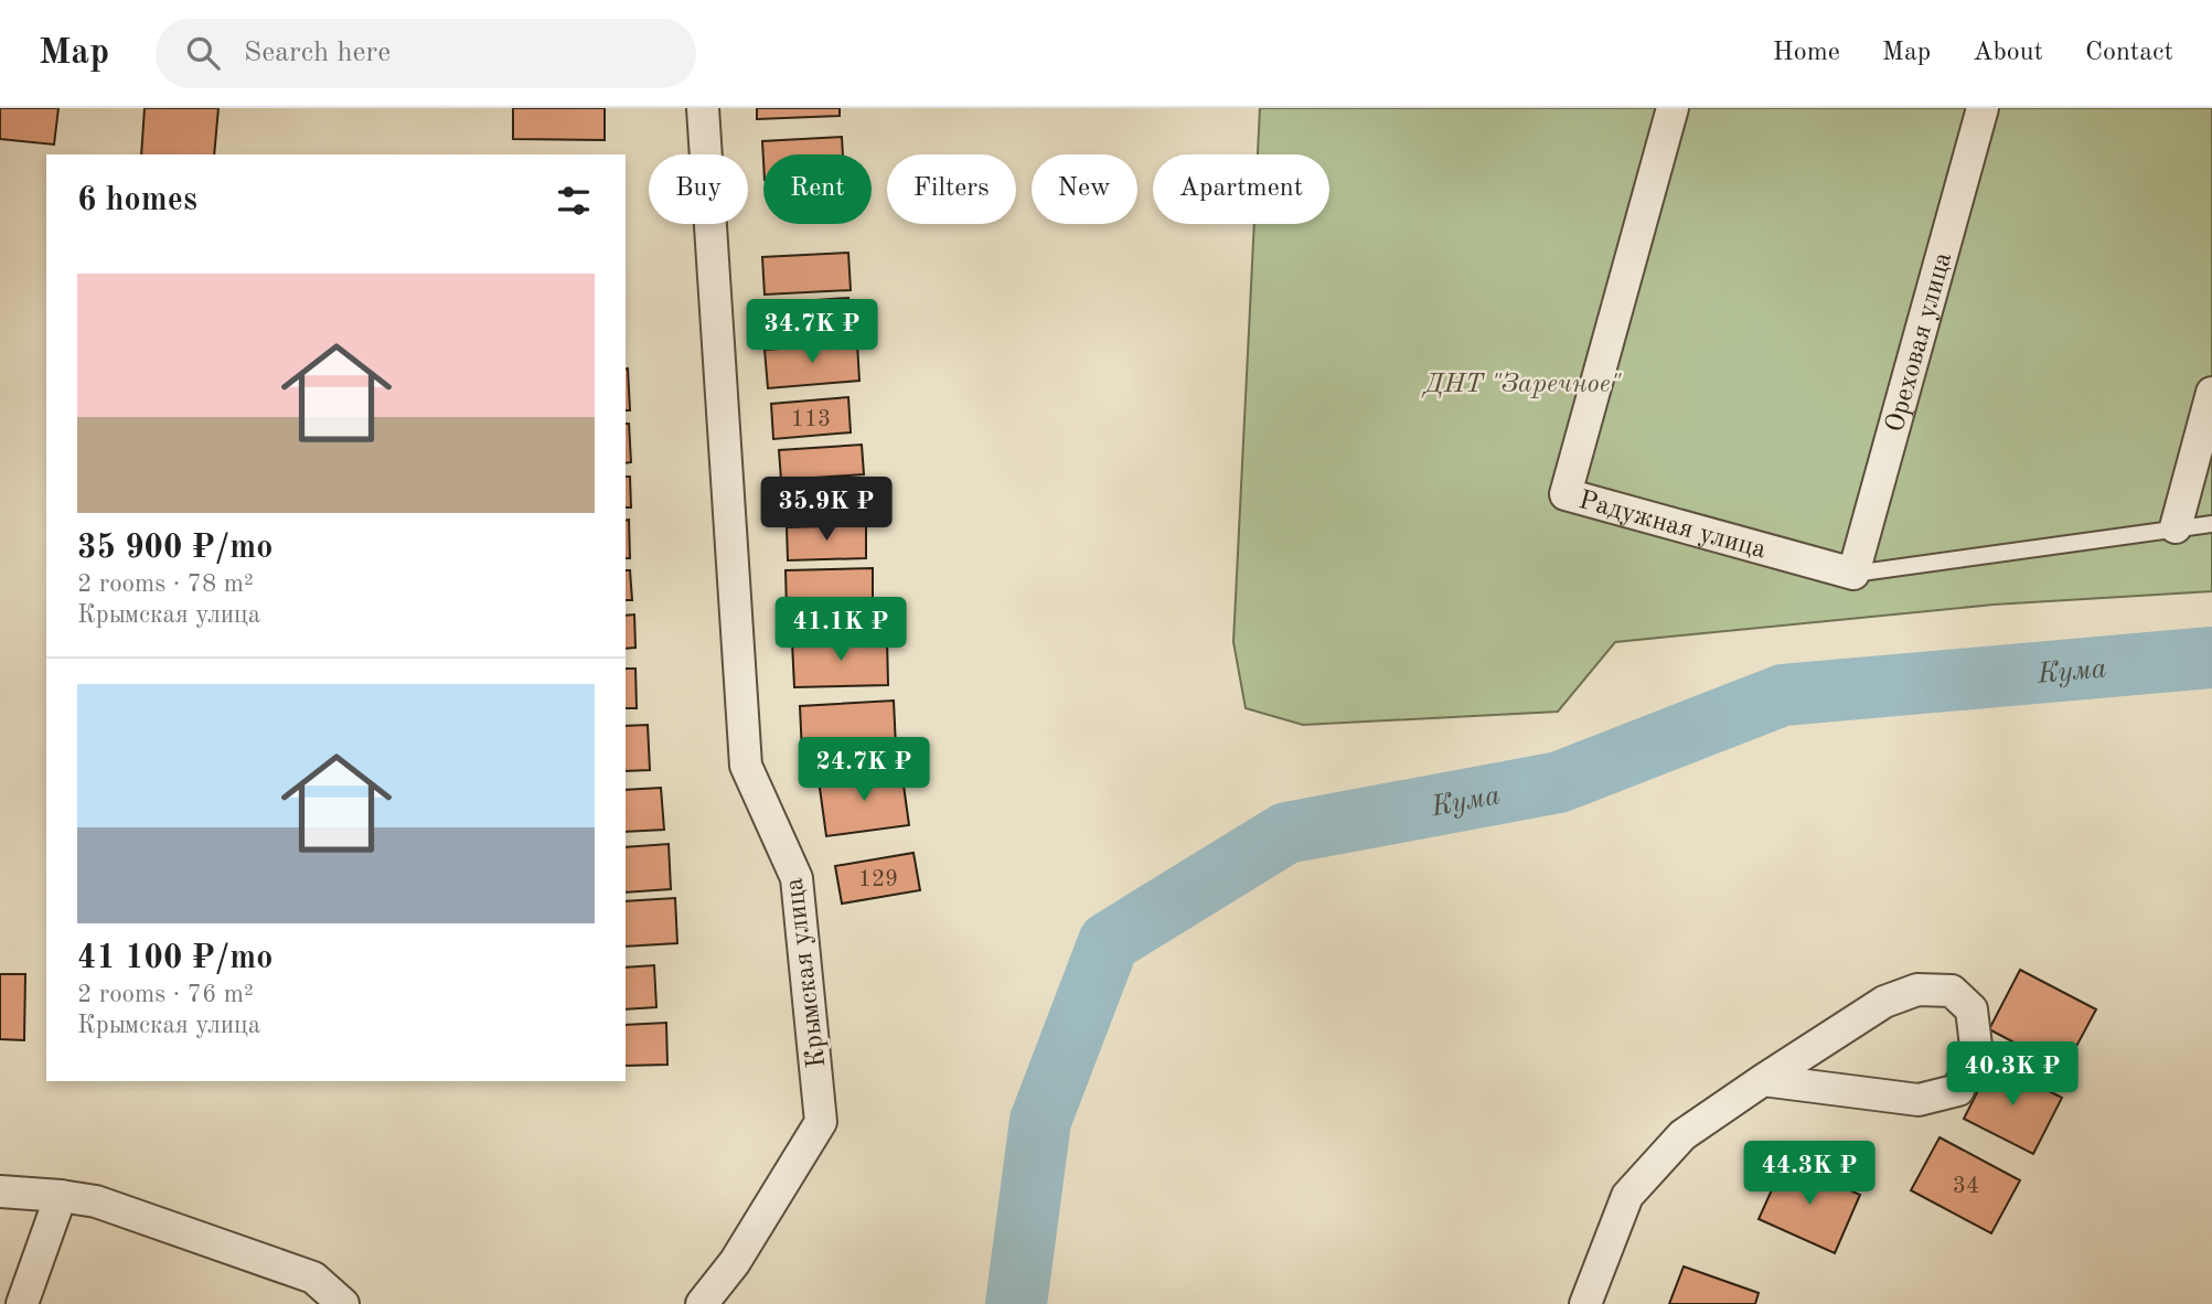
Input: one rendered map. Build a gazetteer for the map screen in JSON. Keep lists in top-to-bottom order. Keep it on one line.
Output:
{"streets":{"street":["Ореховая улица","Радужная улица","Крымская улица"]},"crossings":[["Ореховая улица","Радужная улица"]],"water":["Кума"],"parks":["ДНТ \"Заречное\""],"house_numbers":["113","129","34"],"page":{"header":"Map","search":"Search here","nav":["Home","Map","About","Contact"],"chip":["Buy","Rent","Filters","New","Apartment"],"heading":"6 homes","list":[{"name":"35 900 ₽/mo","note":"2 rooms · 78 m² · Крымская улица"},{"name":"41 100 ₽/mo","note":"2 rooms · 76 m² · Крымская улица"}],"price":["34.7K ₽","35.9K ₽","41.1K ₽","24.7K ₽","40.3K ₽","44.3K ₽"]}}
